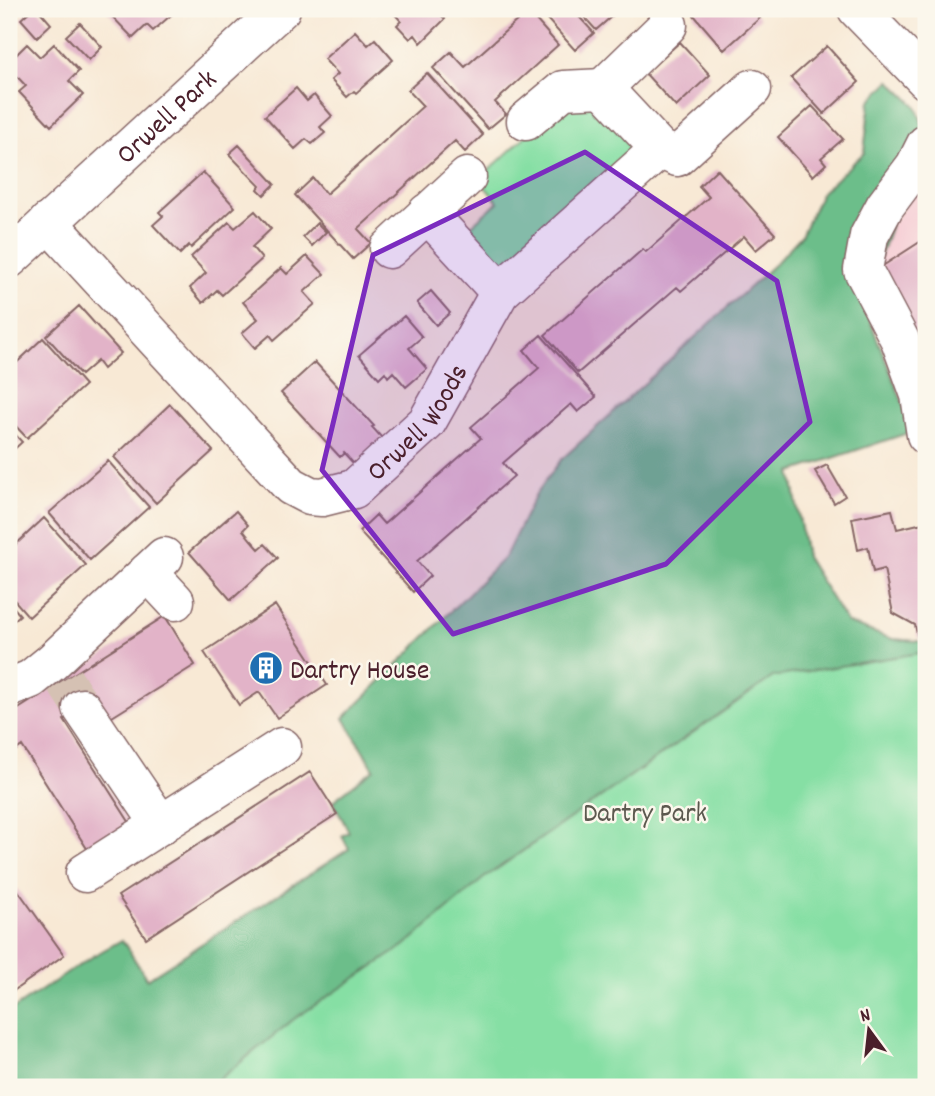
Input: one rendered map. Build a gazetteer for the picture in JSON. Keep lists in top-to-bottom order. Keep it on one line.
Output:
{"streets":{"street":["Orwell Park","Orwell Woods"]},"crossings":[["Orwell Park","Orwell Woods"]],"parks":["Dartry Park"],"places":{"building":["Dartry House"]},"north":"top"}
